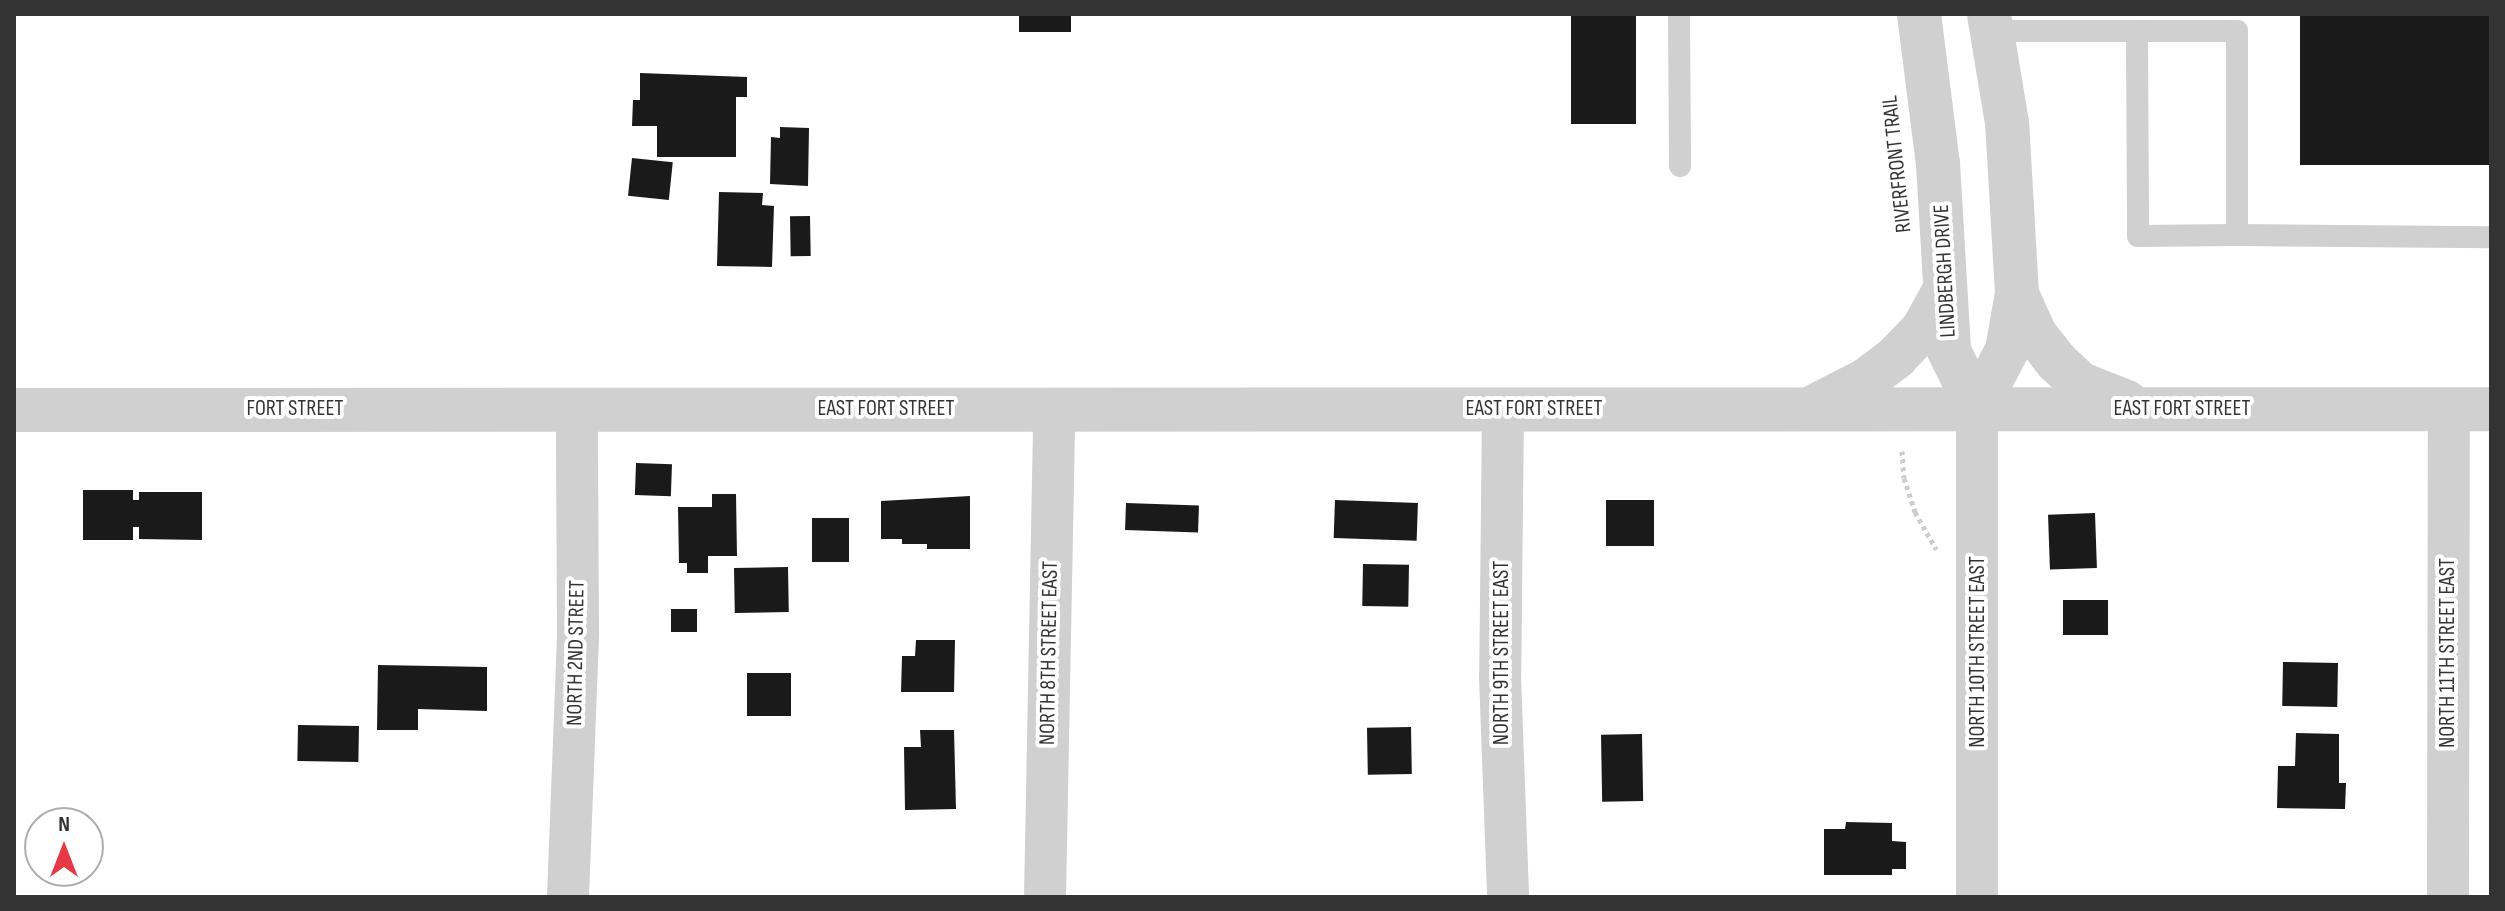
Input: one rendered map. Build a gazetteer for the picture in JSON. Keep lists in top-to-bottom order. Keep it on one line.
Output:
{"streets":{"street":["LINDBERGH DRIVE","FORT STREET","EAST FORT STREET","NORTH 10TH STREET EAST","NORTH 2ND STREET","NORTH 8TH STREET EAST","NORTH 9TH STREET EAST","NORTH 11TH STREET EAST"]},"crossings":[["LINDBERGH DRIVE","EAST FORT STREET"],["LINDBERGH DRIVE","NORTH 10TH STREET EAST"],["FORT STREET","EAST FORT STREET"],["FORT STREET","NORTH 2ND STREET"],["EAST FORT STREET","NORTH 10TH STREET EAST"],["EAST FORT STREET","NORTH 2ND STREET"],["EAST FORT STREET","NORTH 8TH STREET EAST"],["EAST FORT STREET","NORTH 9TH STREET EAST"],["EAST FORT STREET","NORTH 11TH STREET EAST"]],"north":"top"}
